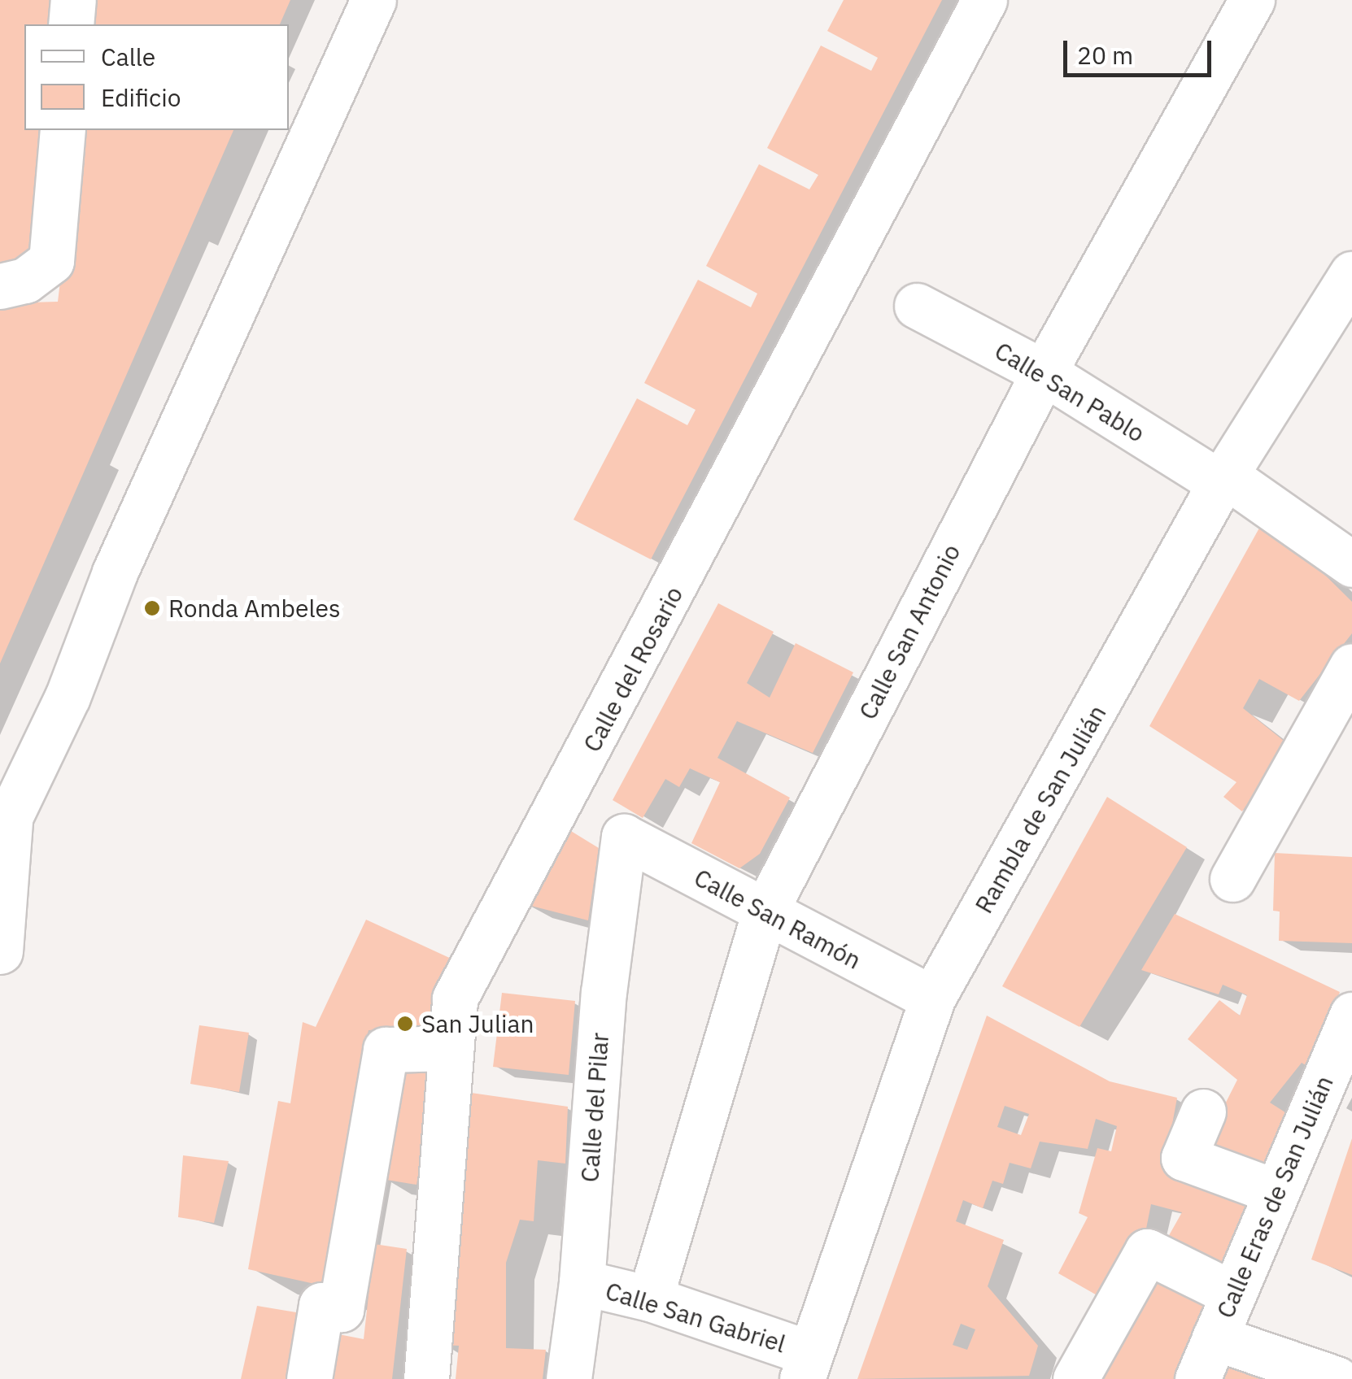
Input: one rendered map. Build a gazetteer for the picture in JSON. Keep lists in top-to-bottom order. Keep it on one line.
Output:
{"streets":{"street":["Calle San Pablo","Calle San Antonio","Calle del Rosario","Rambla de San Julián","Calle San Ramón","Calle del Pilar","Calle Eras de San Julián","Calle San Gabriel"]},"crossings":[["Calle San Pablo","Calle San Antonio"],["Calle San Pablo","Rambla de San Julián"],["Calle San Antonio","Calle San Ramón"],["Calle San Antonio","Calle San Gabriel"],["Rambla de San Julián","Calle San Ramón"],["Rambla de San Julián","Calle San Gabriel"],["Calle San Ramón","Calle del Pilar"],["Calle del Pilar","Calle San Gabriel"]],"places":["Ronda Ambeles","San Julian"],"legend":["Calle","Edificio"],"scale_bar":"20 m"}
